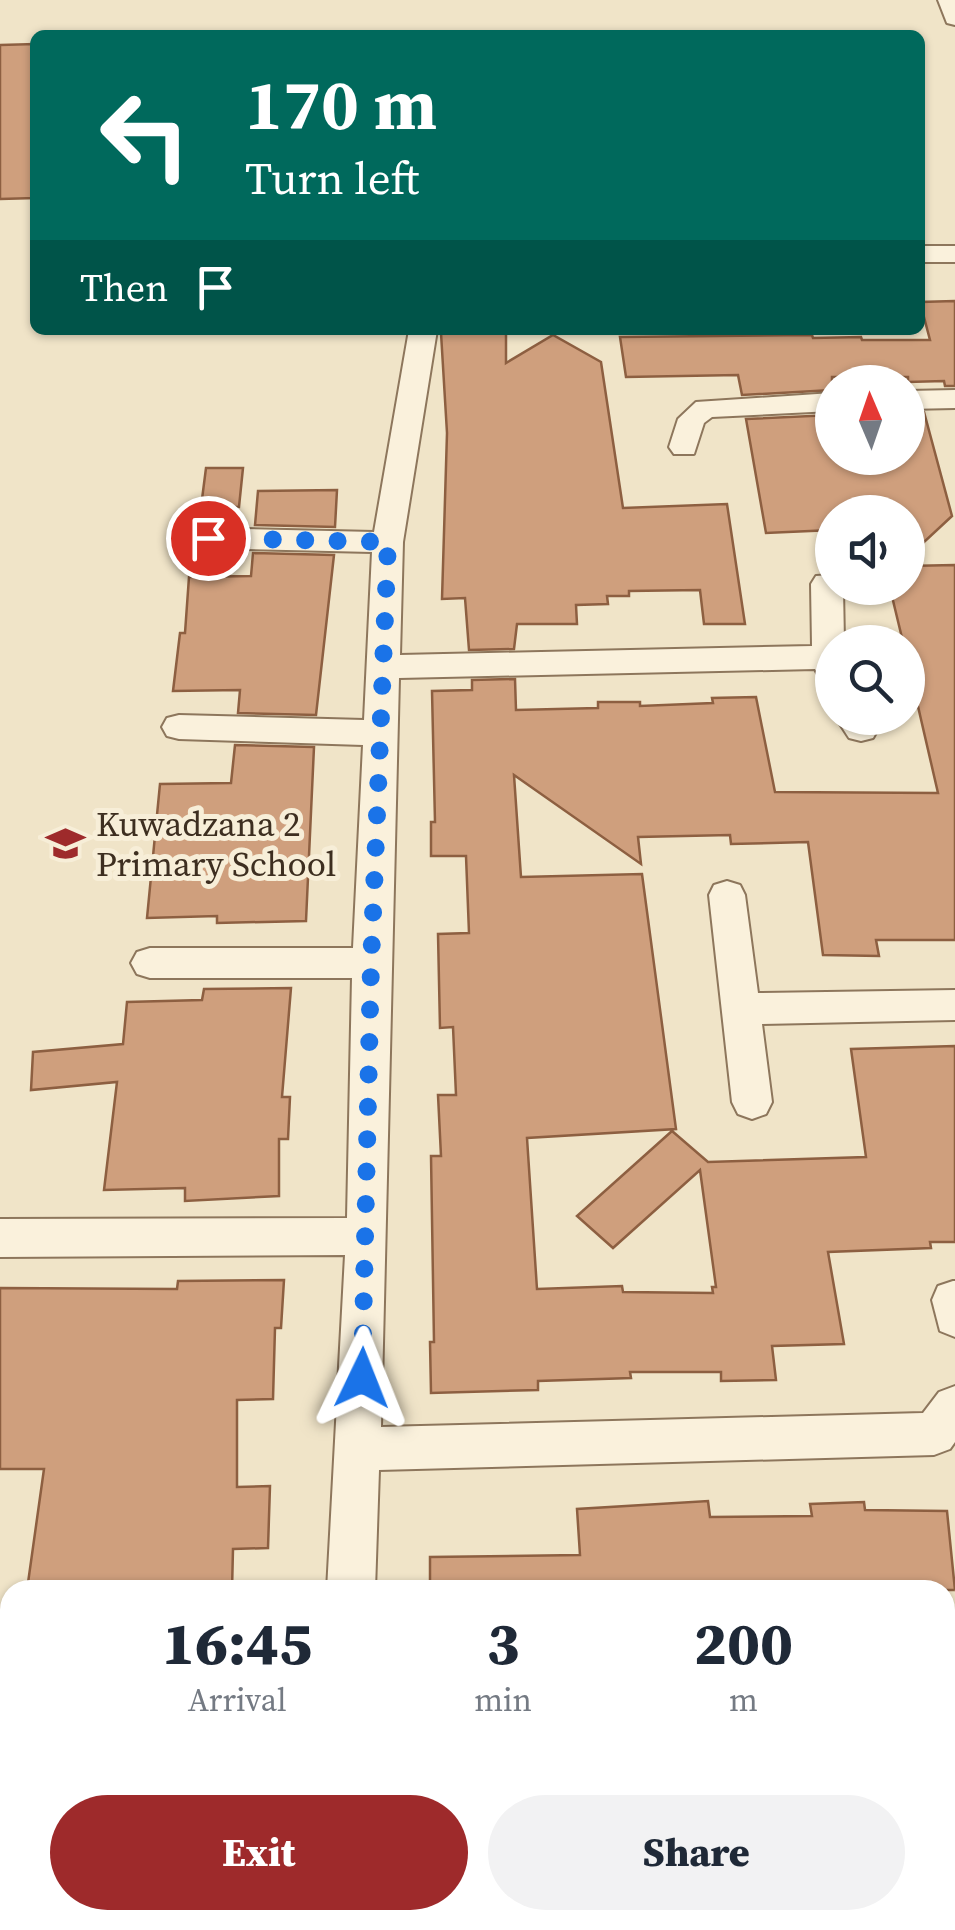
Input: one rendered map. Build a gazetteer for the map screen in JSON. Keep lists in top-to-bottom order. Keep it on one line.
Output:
{"places":{"school or university":["Kuwadzana 2 Primary School"]},"north":"top","page":{"turn":["170 m","Turn left"],"then":"Then","eta":["16:45","Arrival","3","min","200","m"],"buttons":["Exit","Share"]}}
